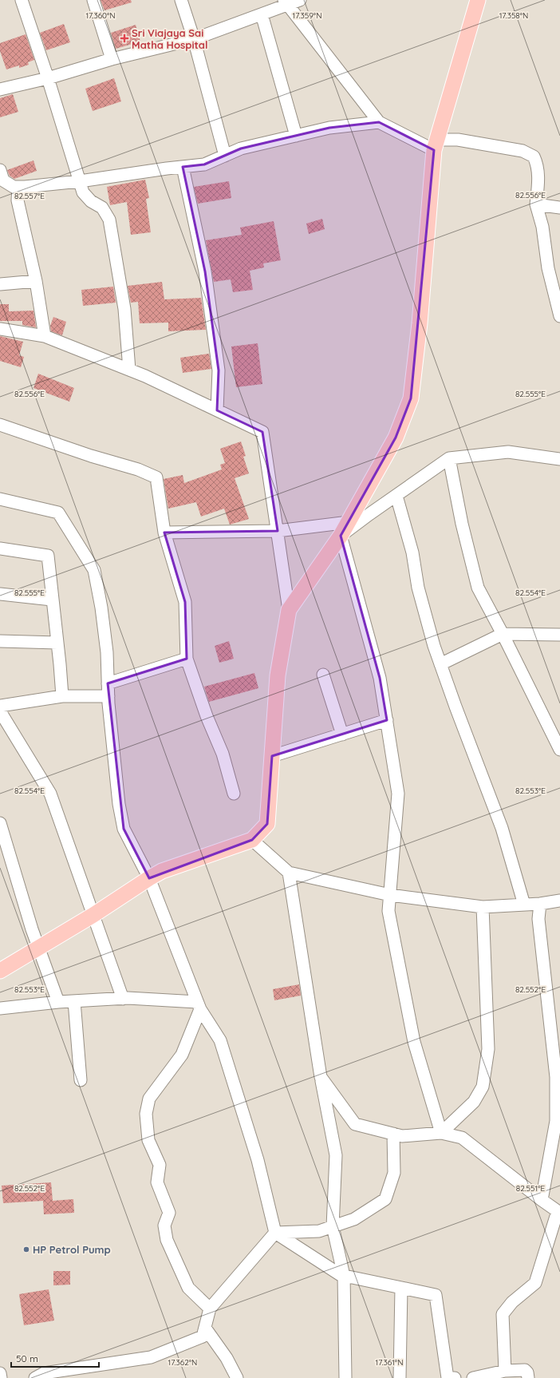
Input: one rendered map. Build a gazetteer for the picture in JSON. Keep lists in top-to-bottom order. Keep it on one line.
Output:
{"places":{"health":["Sri Viajaya Sai Matha Hospital"],"other":["HP Petrol Pump"]},"scale_bar":"50 m","coordinates":["17.360°N","17.359°N","17.358°N","82.556°E","82.557°E","82.555°E","82.554°E","82.553°E","82.552°E","82.551°E","17.362°N","17.361°N"]}
